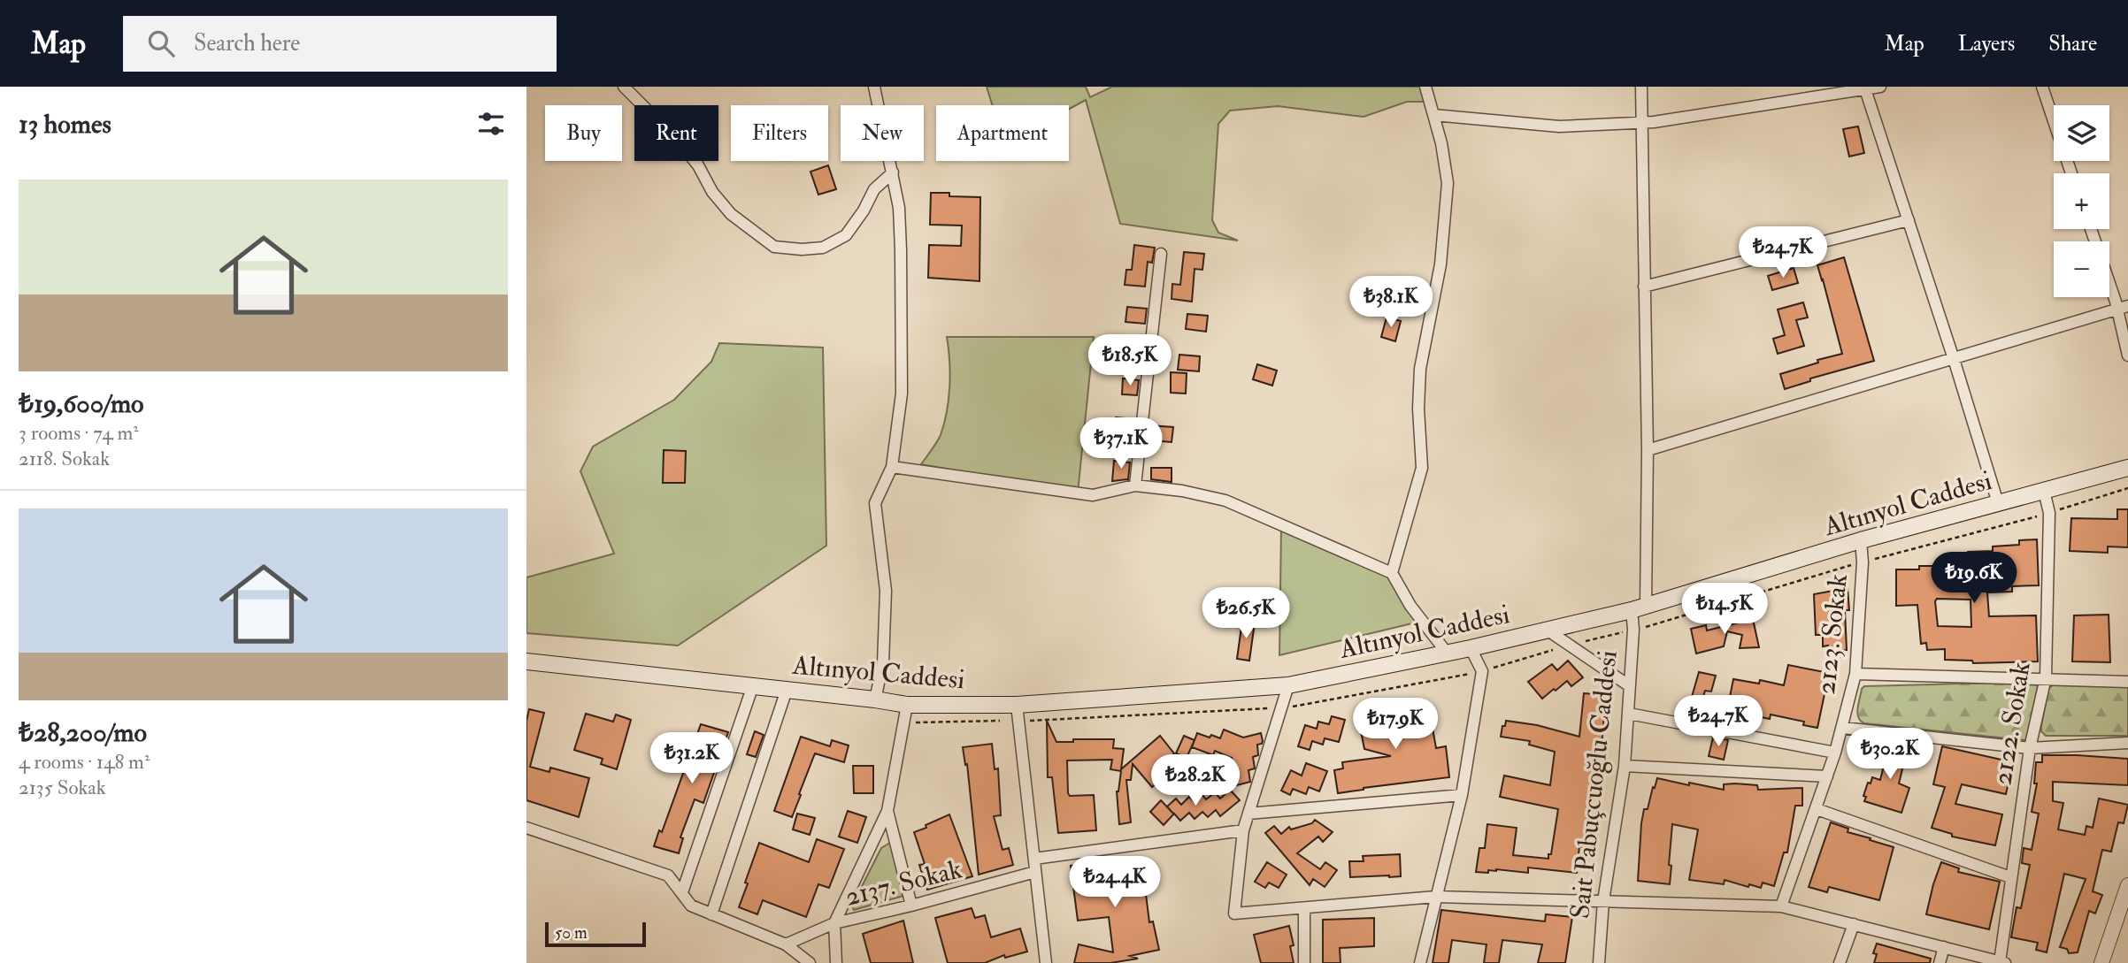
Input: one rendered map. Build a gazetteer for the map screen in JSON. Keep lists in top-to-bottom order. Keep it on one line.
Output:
{"streets":{"main road":["Altınyol Caddesi"],"street":["2123. Sokak","2122. Sokak","Sait Pabuçcuoğlu Caddesi","2137. Sokak"]},"crossings":[["Altınyol Caddesi","2123. Sokak"],["Altınyol Caddesi","2122. Sokak"],["Altınyol Caddesi","Sait Pabuçcuoğlu Caddesi"]],"scale_bar":"50 m","page":{"header":"Map","search":"Search here","nav":["Map","Layers","Share"],"heading":"13 homes","map_buttons":["+","−"],"chip":["Buy","Rent","Filters","New","Apartment"],"list":[{"name":"₺19,600/mo","note":"3 rooms · 74 m² · 2118. Sokak"},{"name":"₺28,200/mo","note":"4 rooms · 148 m² · 2135 Sokak"}],"price":["₺24.7K","₺38.1K","₺18.5K","₺37.1K","₺19.6K","₺14.5K","₺26.5K","₺24.7K","₺17.9K","₺30.2K","₺31.2K","₺28.2K","₺24.4K"],"scale":"50 m"}}
